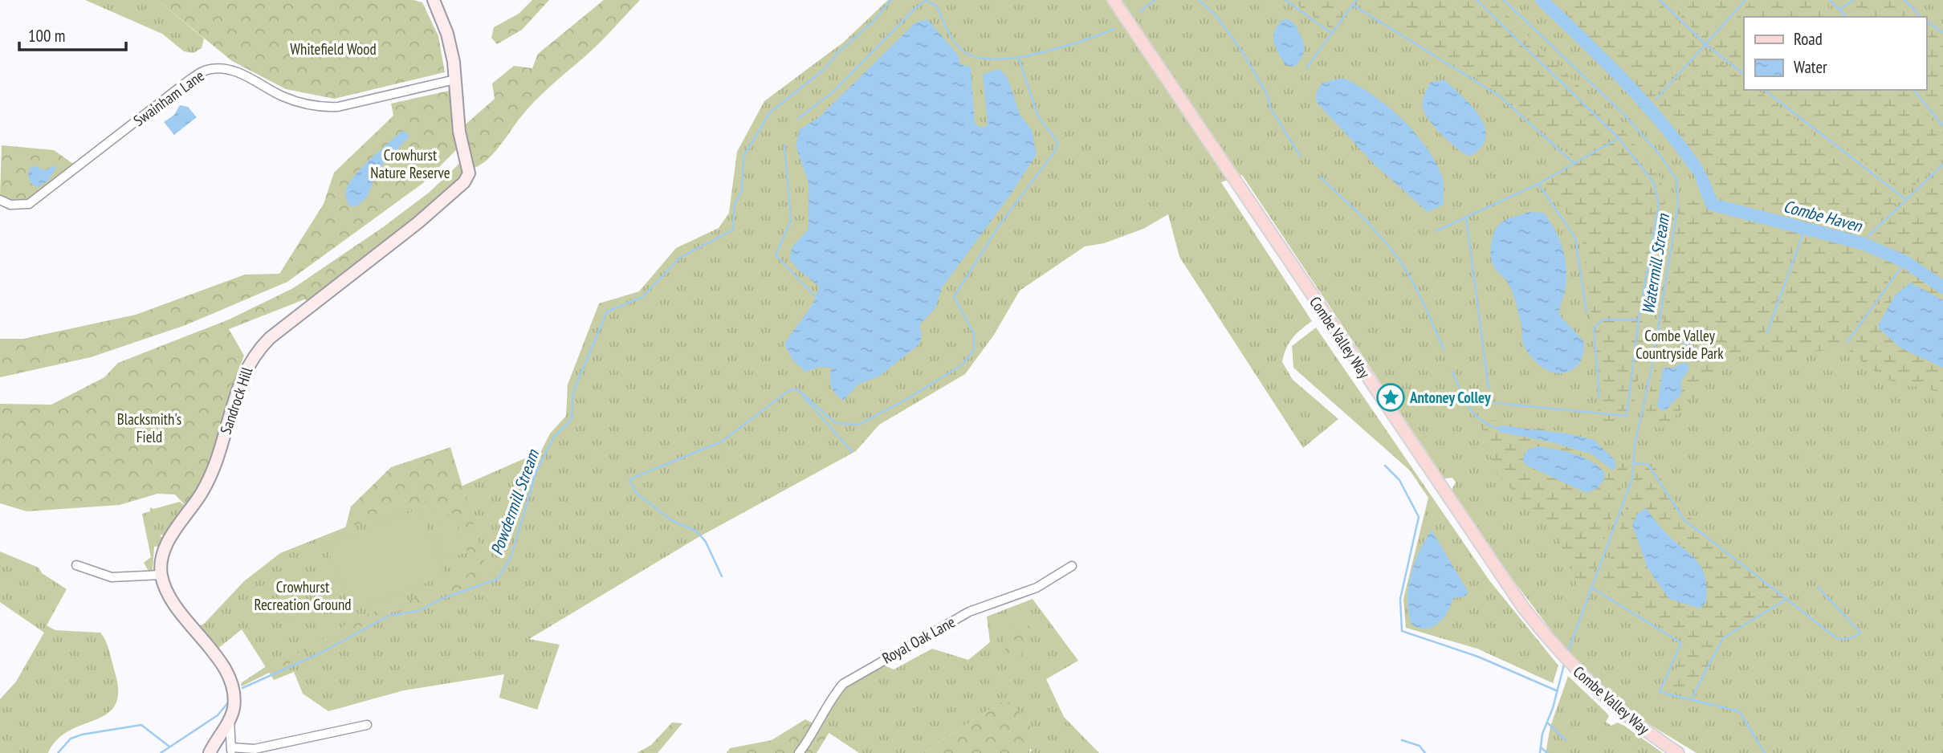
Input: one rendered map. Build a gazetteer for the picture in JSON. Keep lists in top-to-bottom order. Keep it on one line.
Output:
{"streets":{"main road":["Combe Valley Way"],"street":["Swainham Lane","Sandrock Hill","Royal Oak Lane"]},"crossings":[["Swainham Lane","Sandrock Hill"]],"water":["Combe Haven","Watermill Stream","Powdermill Stream"],"parks":["Whitefield Wood","Crowhurst Nature Reserve","Combe Valley Countryside Park","Blacksmith's Field","Crowhurst Recreation Ground"],"places":{"place":["Antoney Colley"]},"legend":["Road","Water"],"scale_bar":"100 m"}
